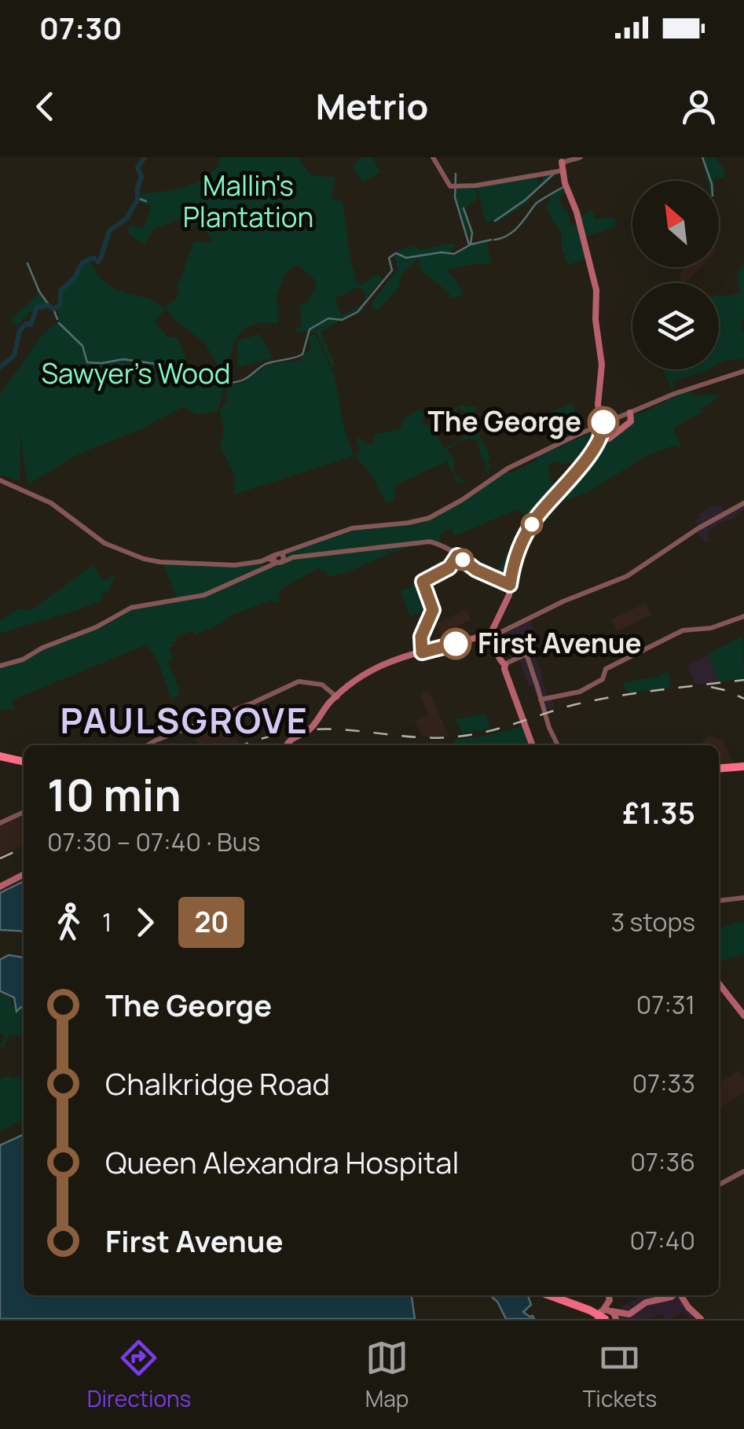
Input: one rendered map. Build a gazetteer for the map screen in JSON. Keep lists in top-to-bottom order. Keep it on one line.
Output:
{"districts":["PAULSGROVE"],"parks":["Mallin's Plantation","Sawyer's Wood"],"places":["The George","First Avenue"],"lines":["bus line 20"],"north":"top left","page":{"status":"07:30","header":"Metrio","heading":["10 min","07:30 – 07:40 · Bus","£1.35"],"legs":["1","20","3 stops"],"list":[{"name":"The George","value":"07:31"},{"name":"Chalkridge Road","value":"07:33"},{"name":"Queen Alexandra Hospital","value":"07:36"},{"name":"First Avenue","value":"07:40"}],"tabs":["Directions","Map","Tickets"]}}
